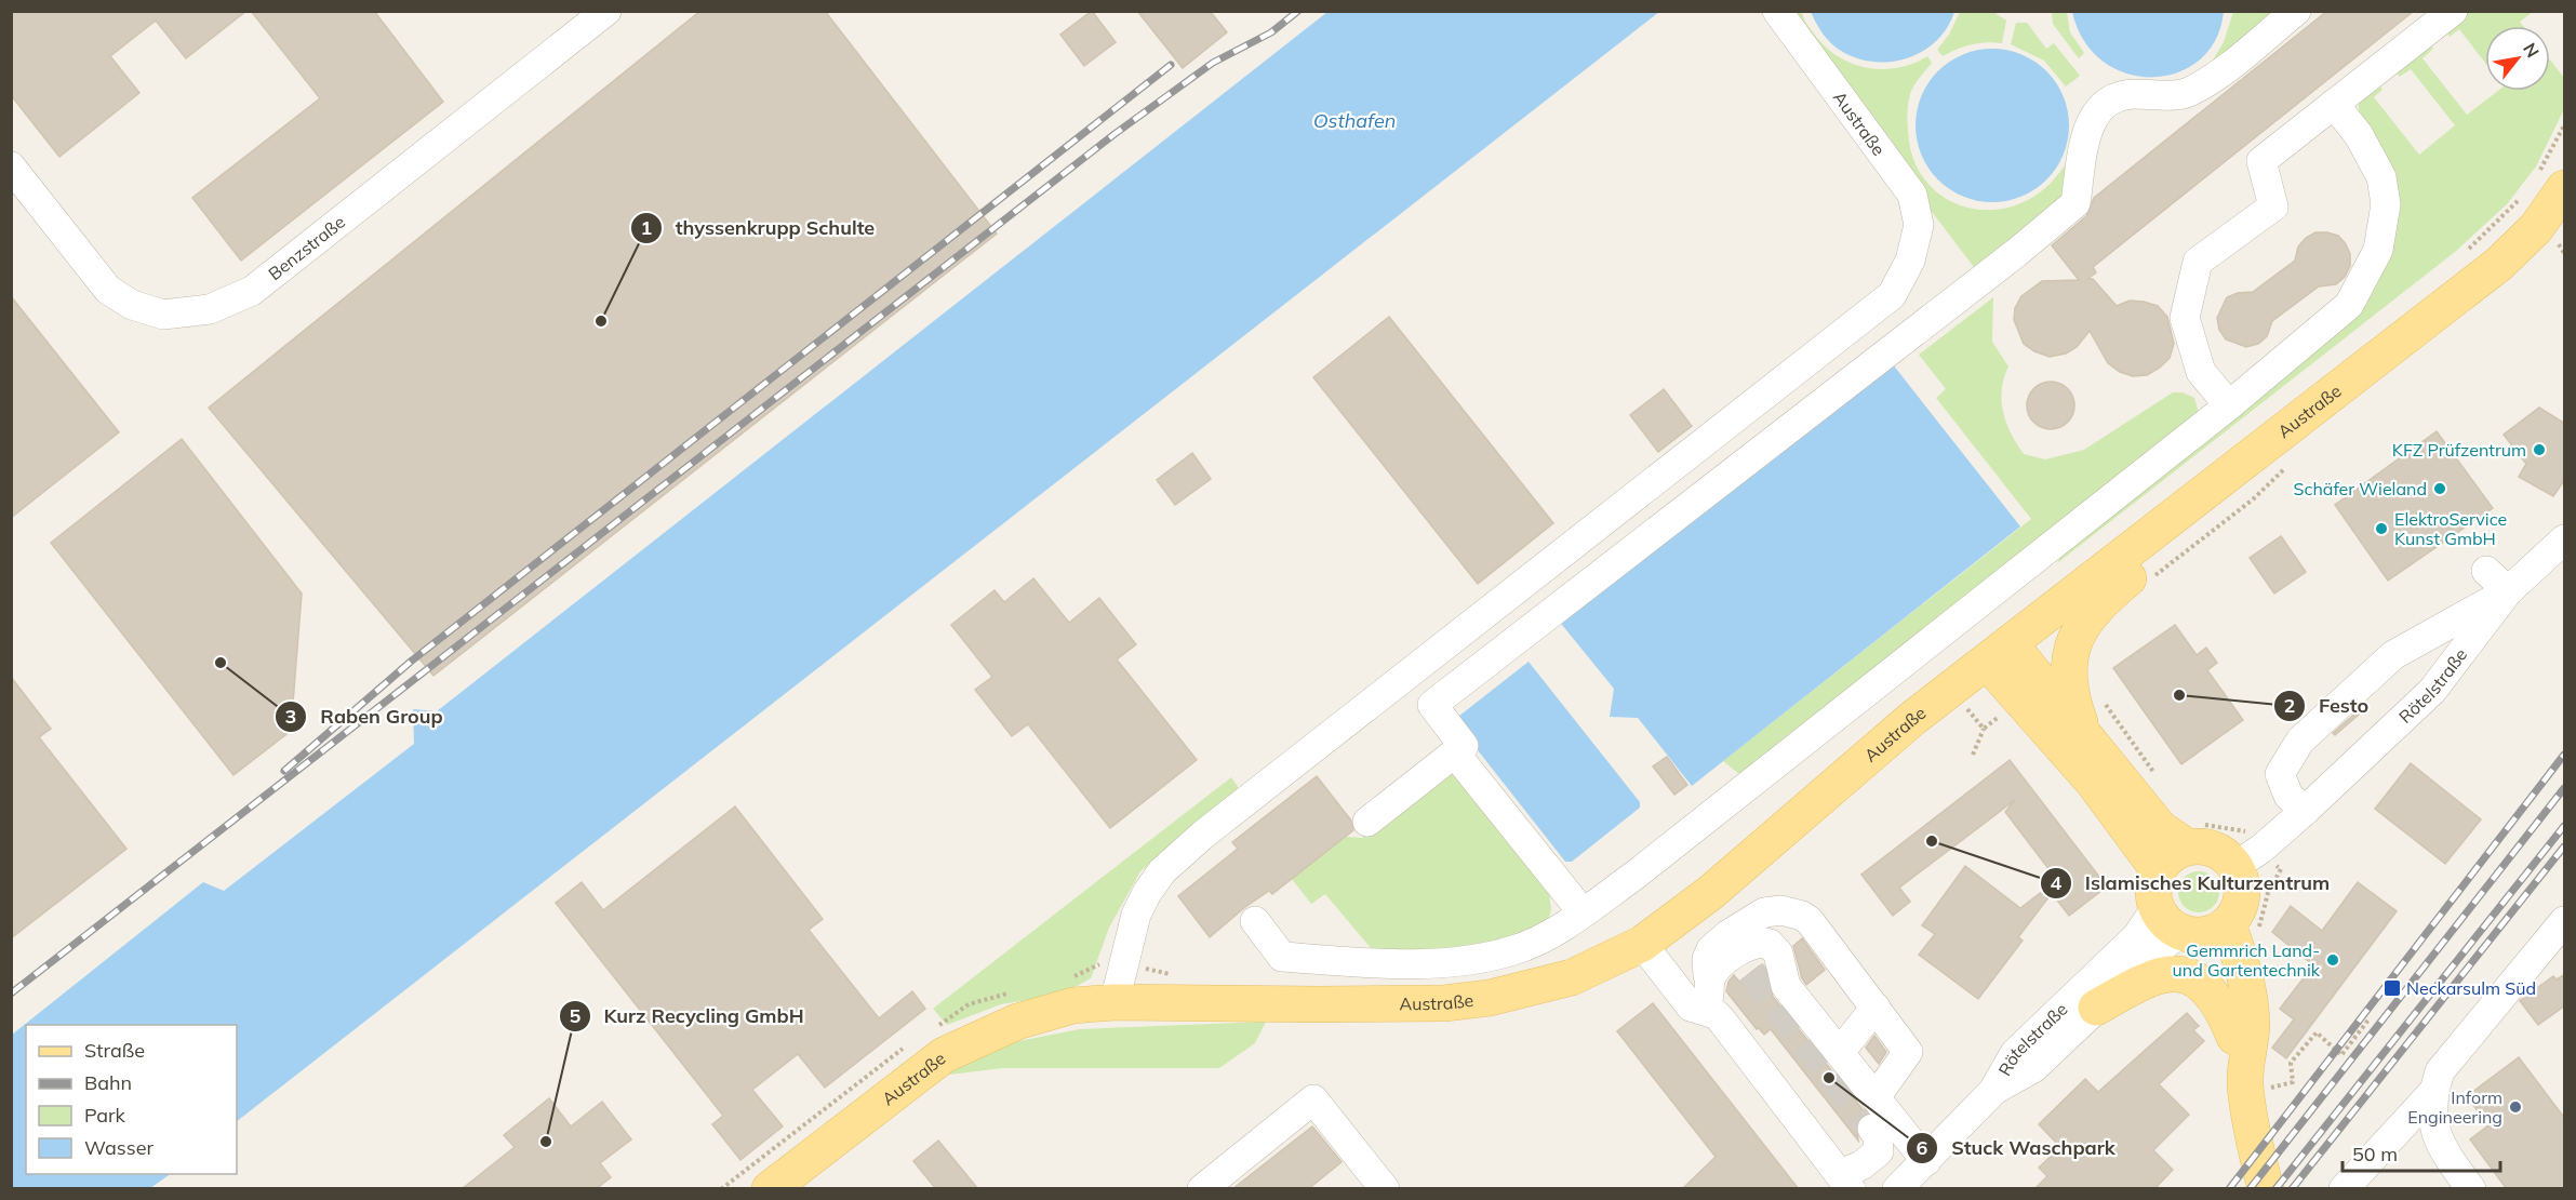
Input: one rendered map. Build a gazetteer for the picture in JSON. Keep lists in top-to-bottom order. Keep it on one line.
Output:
{"streets":{"main road":["Austraße"],"street":["Benzstraße","Rötelstraße"]},"water":["Osthafen"],"places":{"other":["thyssenkrupp Schulte","KFZ Prüfzentrum","Schäfer Wieland","ElektroService Kunst GmbH","Raben Group","Festo","Islamisches Kulturzentrum","Gemmrich Land- und Gartentechnik","Stuck Waschpark","Inform Engineering","Kurz Recycling GmbH"],"transit":["Neckarsulm Süd"]},"legend":["Straße","Bahn","Park","Wasser"],"scale_bar":"50 m","north":"top right"}
